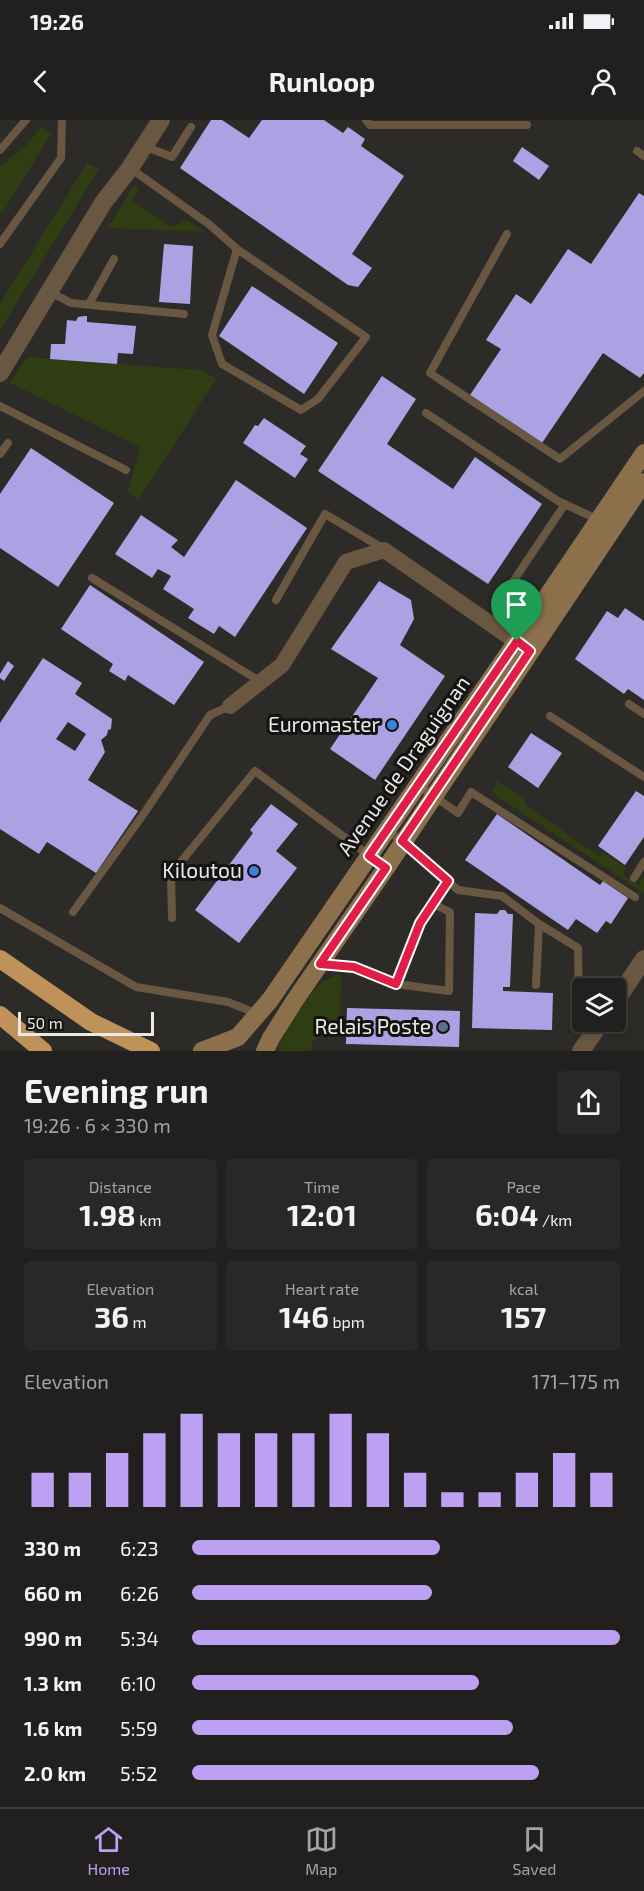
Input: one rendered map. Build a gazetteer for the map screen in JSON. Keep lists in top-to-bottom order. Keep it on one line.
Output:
{"streets":{"main road":["Avenue de Draguignan"]},"places":["Euromaster","Kiloutou","Relais Poste"],"scale_bar":"50 m","page":{"status":"19:26","header":"Runloop","scale":"50 m","heading":["Evening run","19:26 · 6 × 330 m"],"stats":[["Distance","1.98 km"],["Time","12:01"],["Pace","6:04 /km"],["Elevation","36 m"],["Heart rate","146 bpm"],["kcal","157"]],"chart":["Elevation","171–175 m"],"list":[{"name":"330 m","note":"6:23"},{"name":"660 m","note":"6:26"},{"name":"990 m","note":"5:34"},{"name":"1.3 km","note":"6:10"},{"name":"1.6 km","note":"5:59"},{"name":"2.0 km","note":"5:52"}],"tabs":["Home","Map","Saved"]}}
